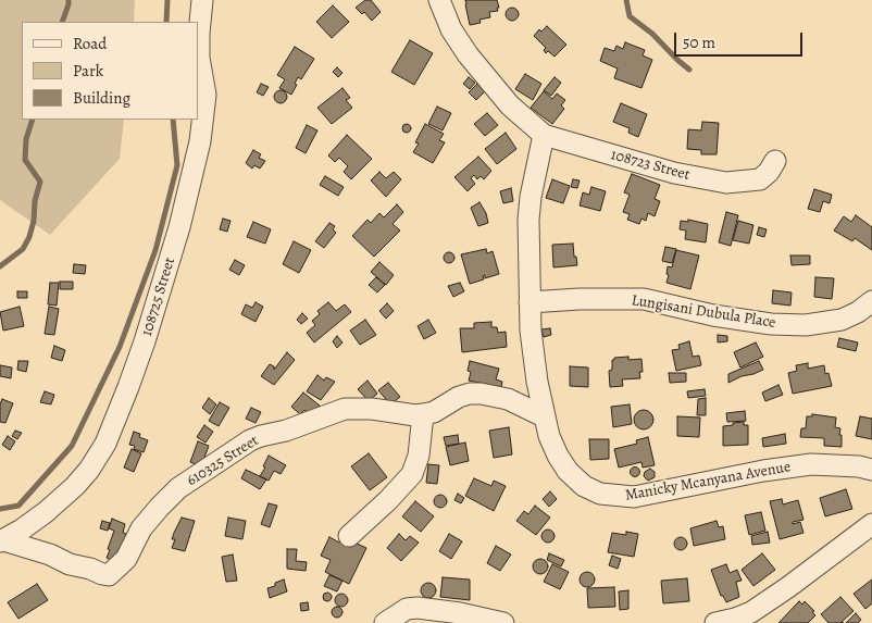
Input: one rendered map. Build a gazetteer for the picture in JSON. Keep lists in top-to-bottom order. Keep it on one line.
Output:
{"streets":{"street":["108723 Street","108725 Street","Lungisani Dubula Place","610325 Street","Manicky Mcanyana Avenue"]},"crossings":[["108723 Street","Manicky Mcanyana Avenue"],["108725 Street","610325 Street"],["Lungisani Dubula Place","Manicky Mcanyana Avenue"],["610325 Street","Manicky Mcanyana Avenue"]],"legend":["Road","Park","Building"],"scale_bar":"50 m"}
